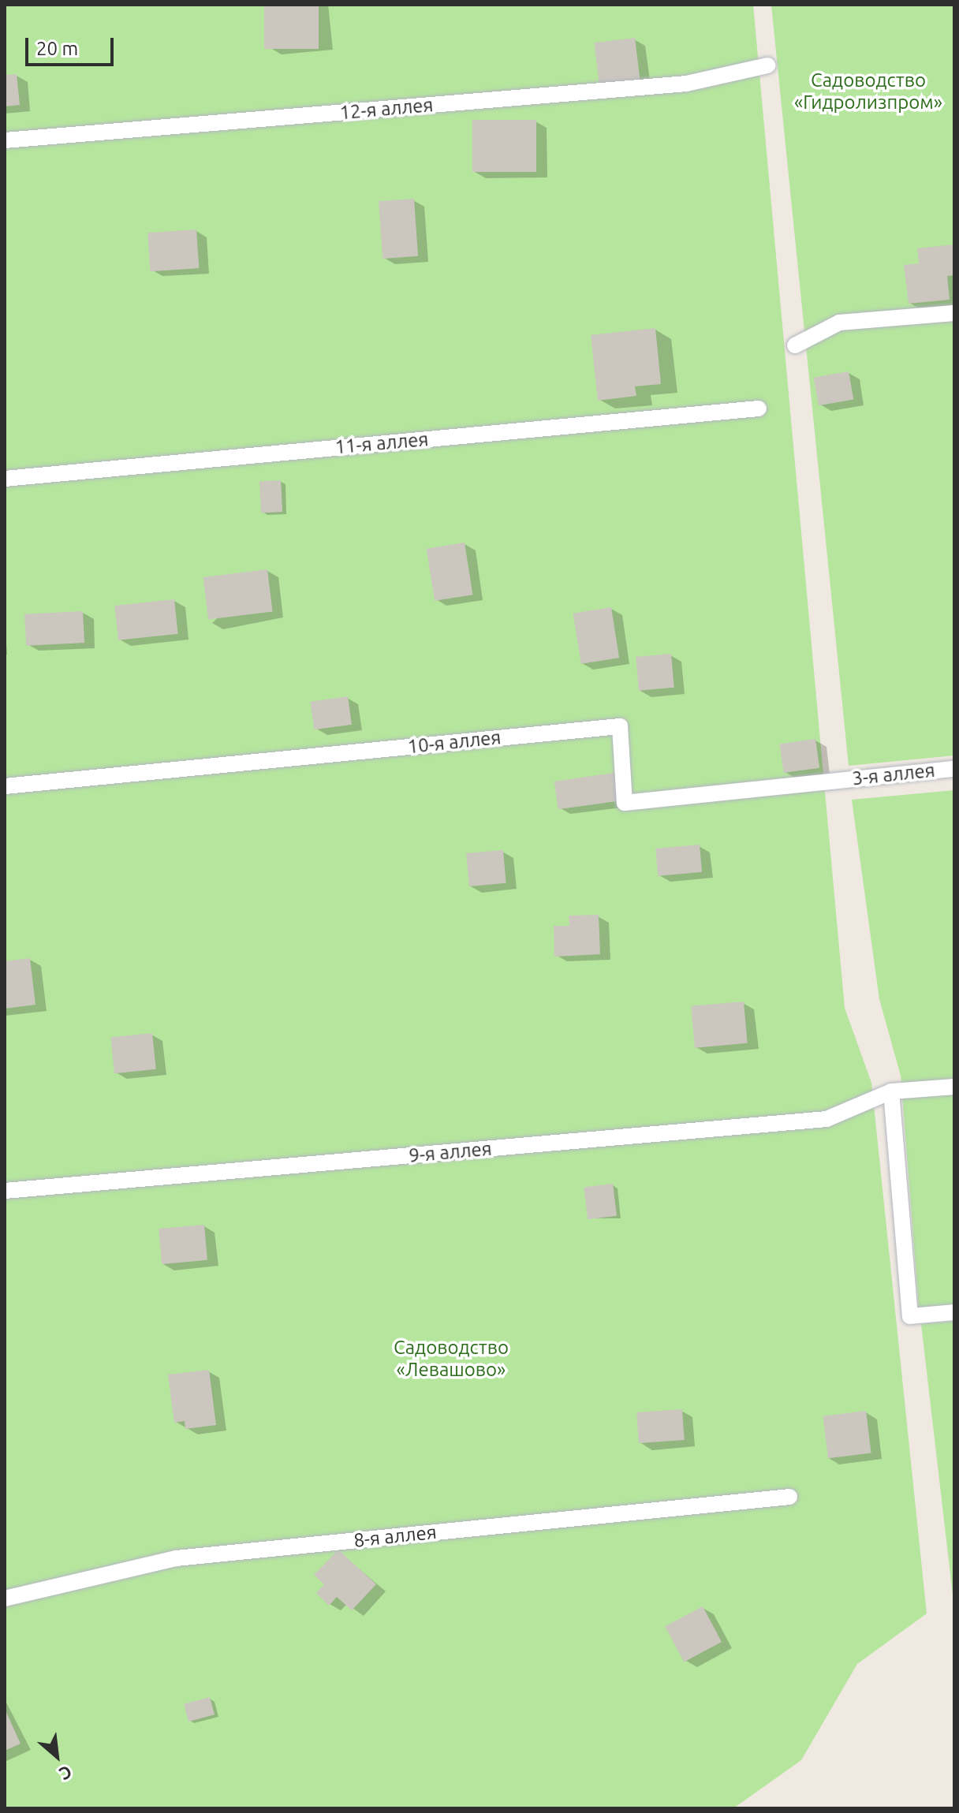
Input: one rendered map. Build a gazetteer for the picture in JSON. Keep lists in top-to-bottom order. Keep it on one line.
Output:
{"streets":{"lane":["12-я аллея","11-я аллея","10-я аллея","3-я аллея","9-я аллея","8-я аллея"]},"crossings":[["10-я аллея","3-я аллея"]],"parks":["Садоводство «Гидролизпром»","Садоводство «Левашово»"],"scale_bar":"20 m","north":"bottom right"}
